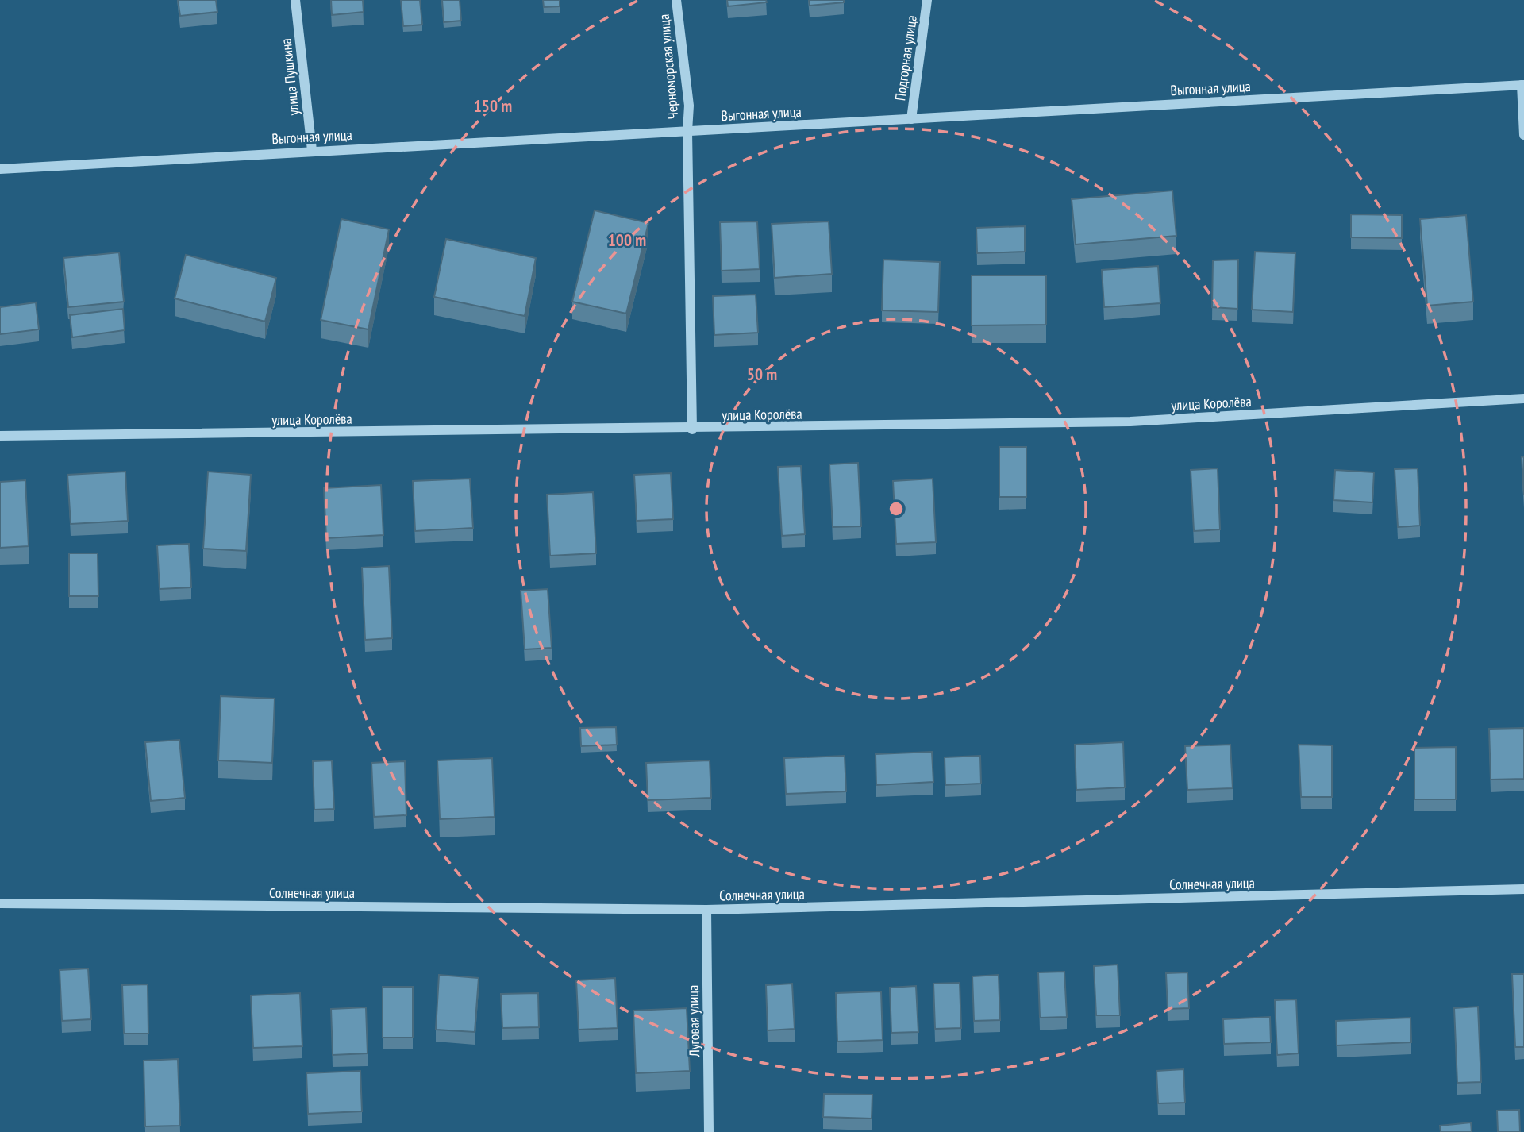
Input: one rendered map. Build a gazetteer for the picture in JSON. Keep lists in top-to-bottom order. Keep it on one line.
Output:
{"streets":{"street":["Подгорная улица","Черноморская улица","улица Пушкина","Выгонная улица","улица Королёва","Солнечная улица","Луговая улица"]},"crossings":[["Подгорная улица","Выгонная улица"],["Черноморская улица","Выгонная улица"],["Черноморская улица","улица Королёва"],["улица Пушкина","Выгонная улица"],["Солнечная улица","Луговая улица"]],"rings":["150 m","100 m","50 m"]}
